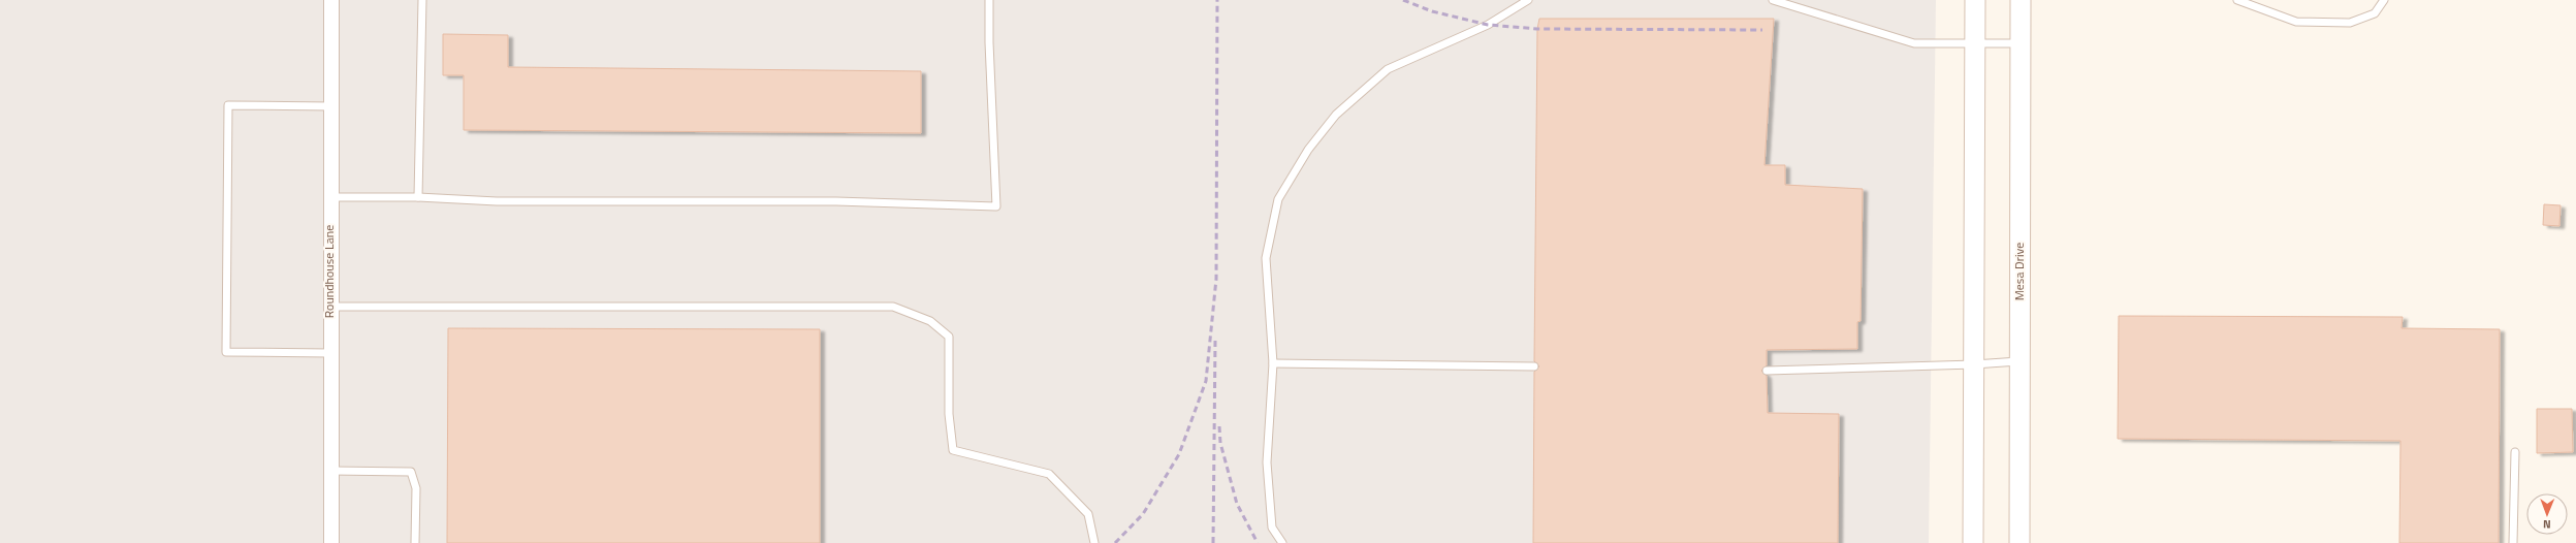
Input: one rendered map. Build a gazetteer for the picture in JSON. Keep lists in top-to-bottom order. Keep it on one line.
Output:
{"streets":{"main road":["Mesa Drive"],"street":["Roundhouse Lane"]},"north":"bottom"}
